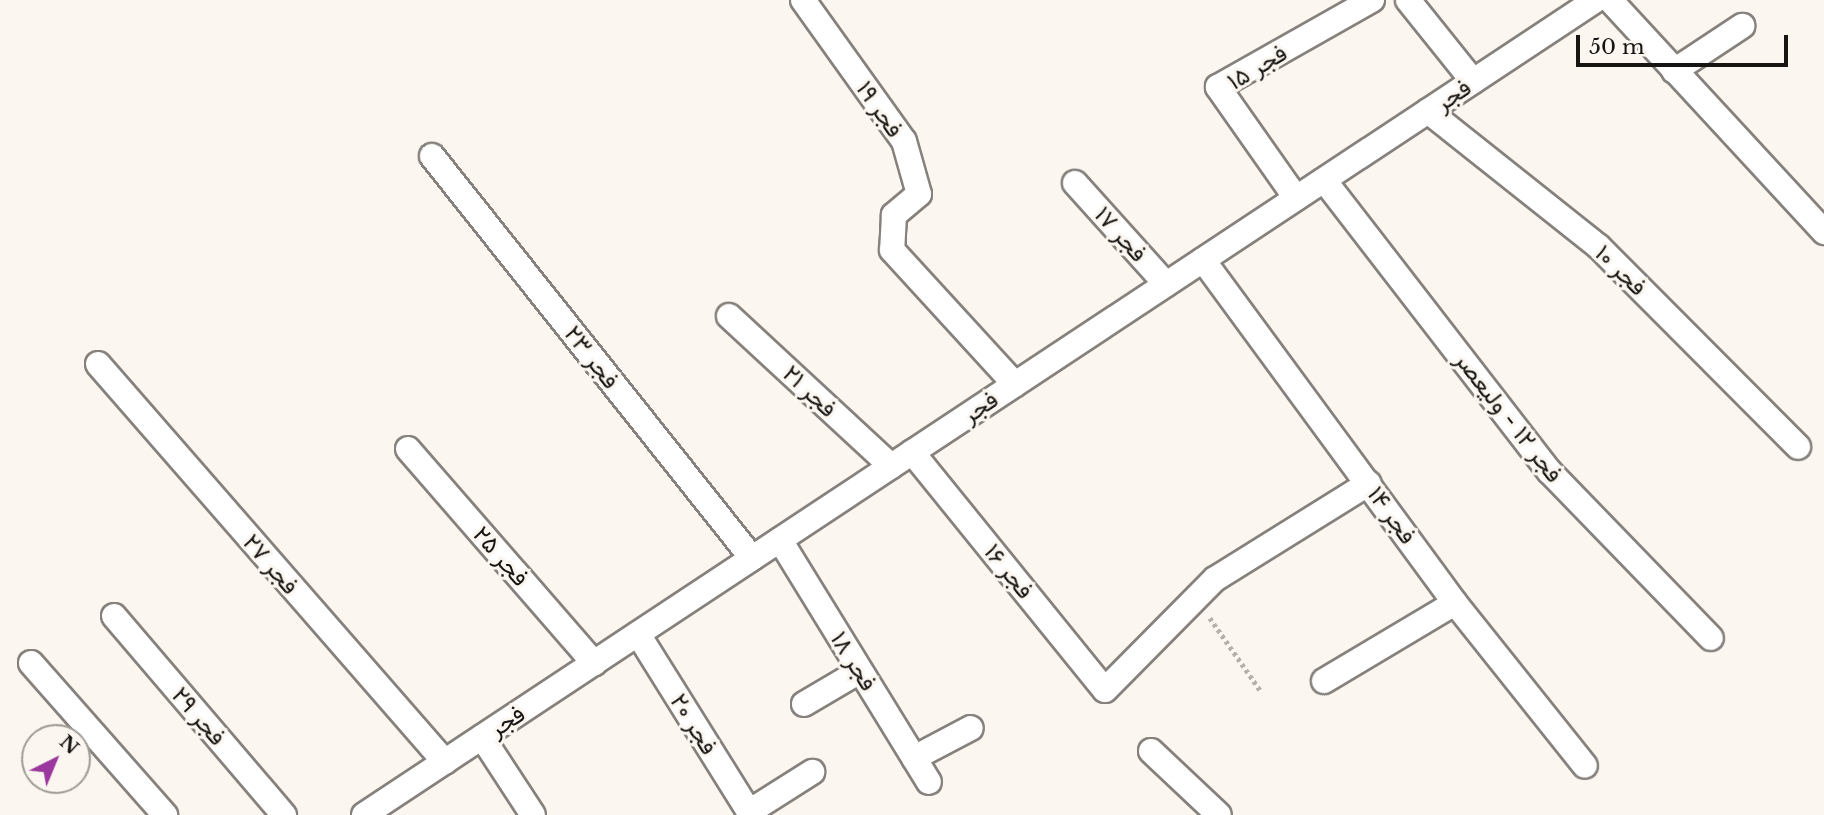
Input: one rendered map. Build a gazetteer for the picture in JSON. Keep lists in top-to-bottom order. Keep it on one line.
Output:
{"streets":{"street":["فجر ۱۵","فجر","فجر ۱۹","فجر ۱۷","فجر ۱۰","فجر ۲۳","فجر ۲۱","فجر ۱۲ - ولیعصر","فجر ۱۴","فجر ۲۵","فجر ۲۷","فجر ۱۶","فجر ۱۸","فجر ۲۹","فجر ۲۰"]},"crossings":[["فجر ۱۵","فجر"],["فجر","فجر ۱۹"],["فجر","فجر ۱۷"],["فجر","فجر ۱۰"],["فجر","فجر ۲۳"],["فجر","فجر ۲۱"],["فجر","فجر ۱۲ - ولیعصر"],["فجر","فجر ۱۴"],["فجر","فجر ۲۵"],["فجر","فجر ۲۷"],["فجر","فجر ۱۶"],["فجر","فجر ۱۸"],["فجر","فجر ۲۰"]],"scale_bar":"50 m","north":"top right"}
